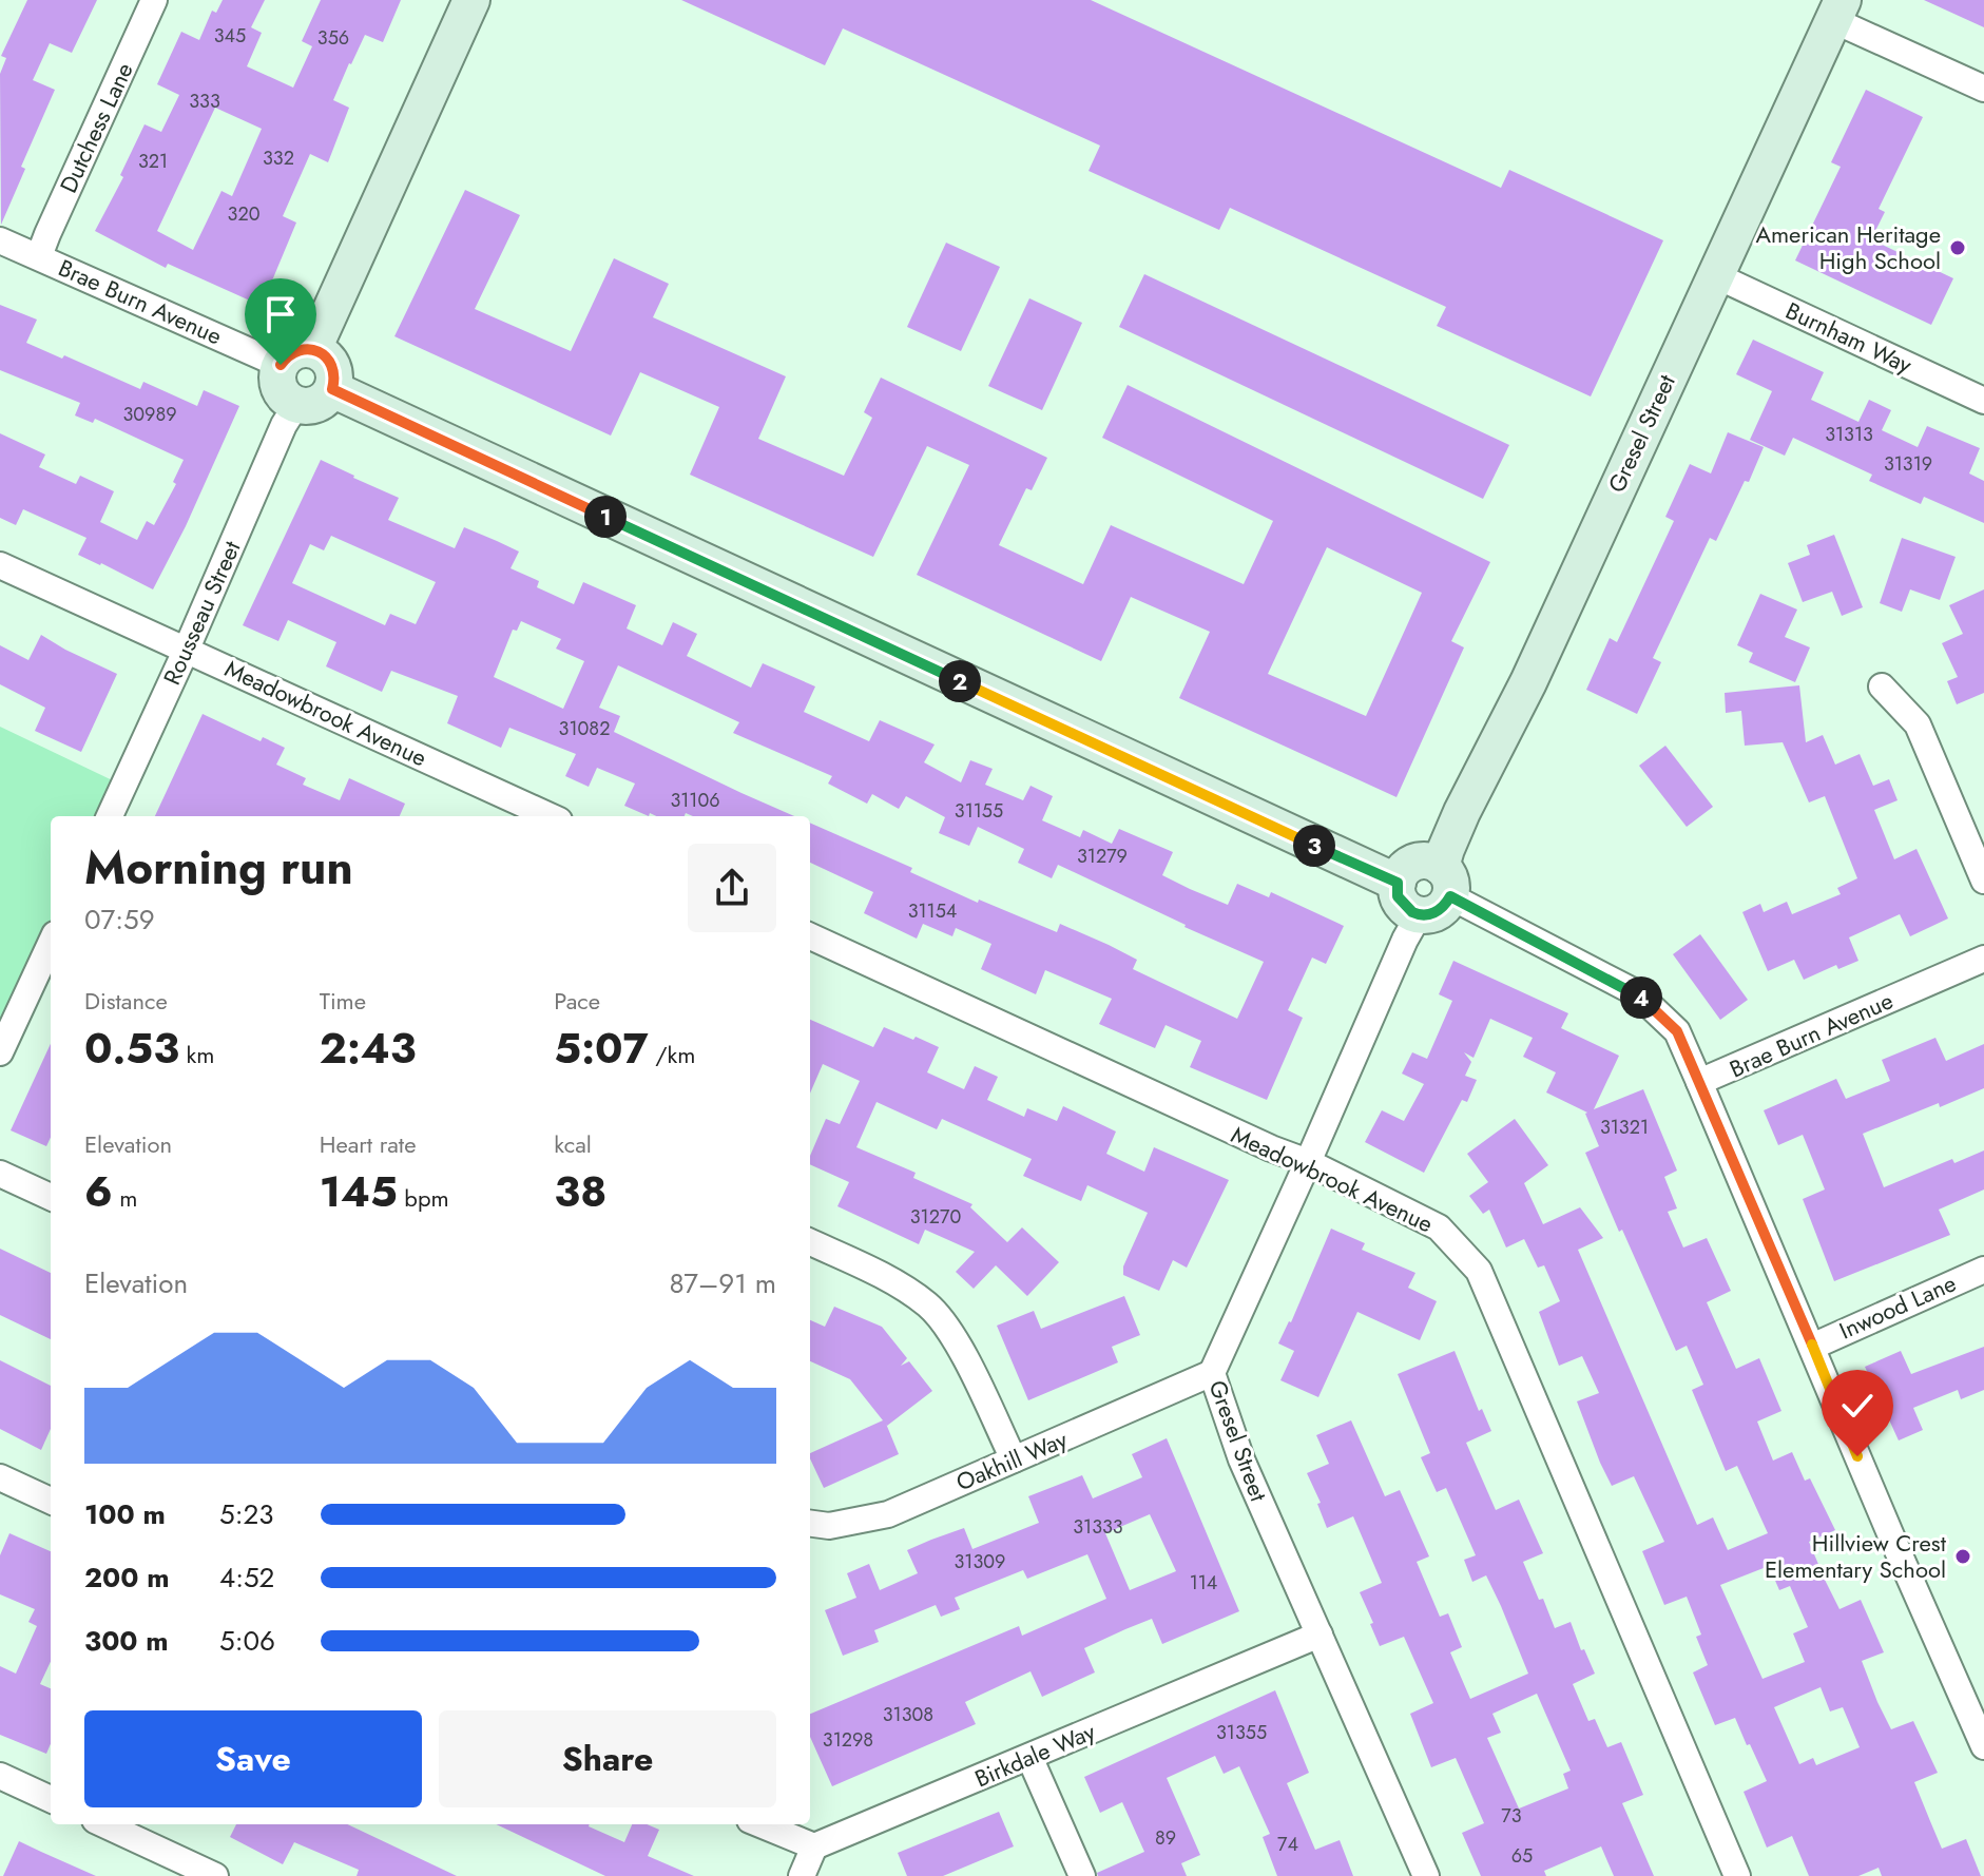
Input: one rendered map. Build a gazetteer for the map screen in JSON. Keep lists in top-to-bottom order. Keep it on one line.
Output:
{"streets":{"street":["Dutchess Lane","Brae Burn Avenue","Burnham Way","Gresel Street","Rousseau Street","Meadowbrook Avenue","Inwood Lane","Oakhill Way","Birkdale Way"]},"crossings":[["Dutchess Lane","Brae Burn Avenue"],["Brae Burn Avenue","Gresel Street"],["Brae Burn Avenue","Rousseau Street"],["Burnham Way","Gresel Street"],["Gresel Street","Meadowbrook Avenue"],["Gresel Street","Oakhill Way"],["Gresel Street","Birkdale Way"],["Rousseau Street","Meadowbrook Avenue"]],"places":["American Heritage High School","Hillview Crest Elementary School"],"house_numbers":["345","356","333","332","321","320","30989","31313","31319","31082","31106","31155","31279","31154","31321","31270","31333","31309","114","31308","31355","31298","73","89","74","65"],"page":{"pins":["1","2","3","4"],"heading":["Morning run","07:59"],"stats":[["Distance","0.53 km"],["Time","2:43"],["Pace","5:07 /km"],["Elevation","6 m"],["Heart rate","145 bpm"],["kcal","38"]],"chart":["Elevation","87–91 m"],"list":[{"name":"100 m","note":"5:23"},{"name":"200 m","note":"4:52"},{"name":"300 m","note":"5:06"}],"buttons":["Save","Share"]}}
